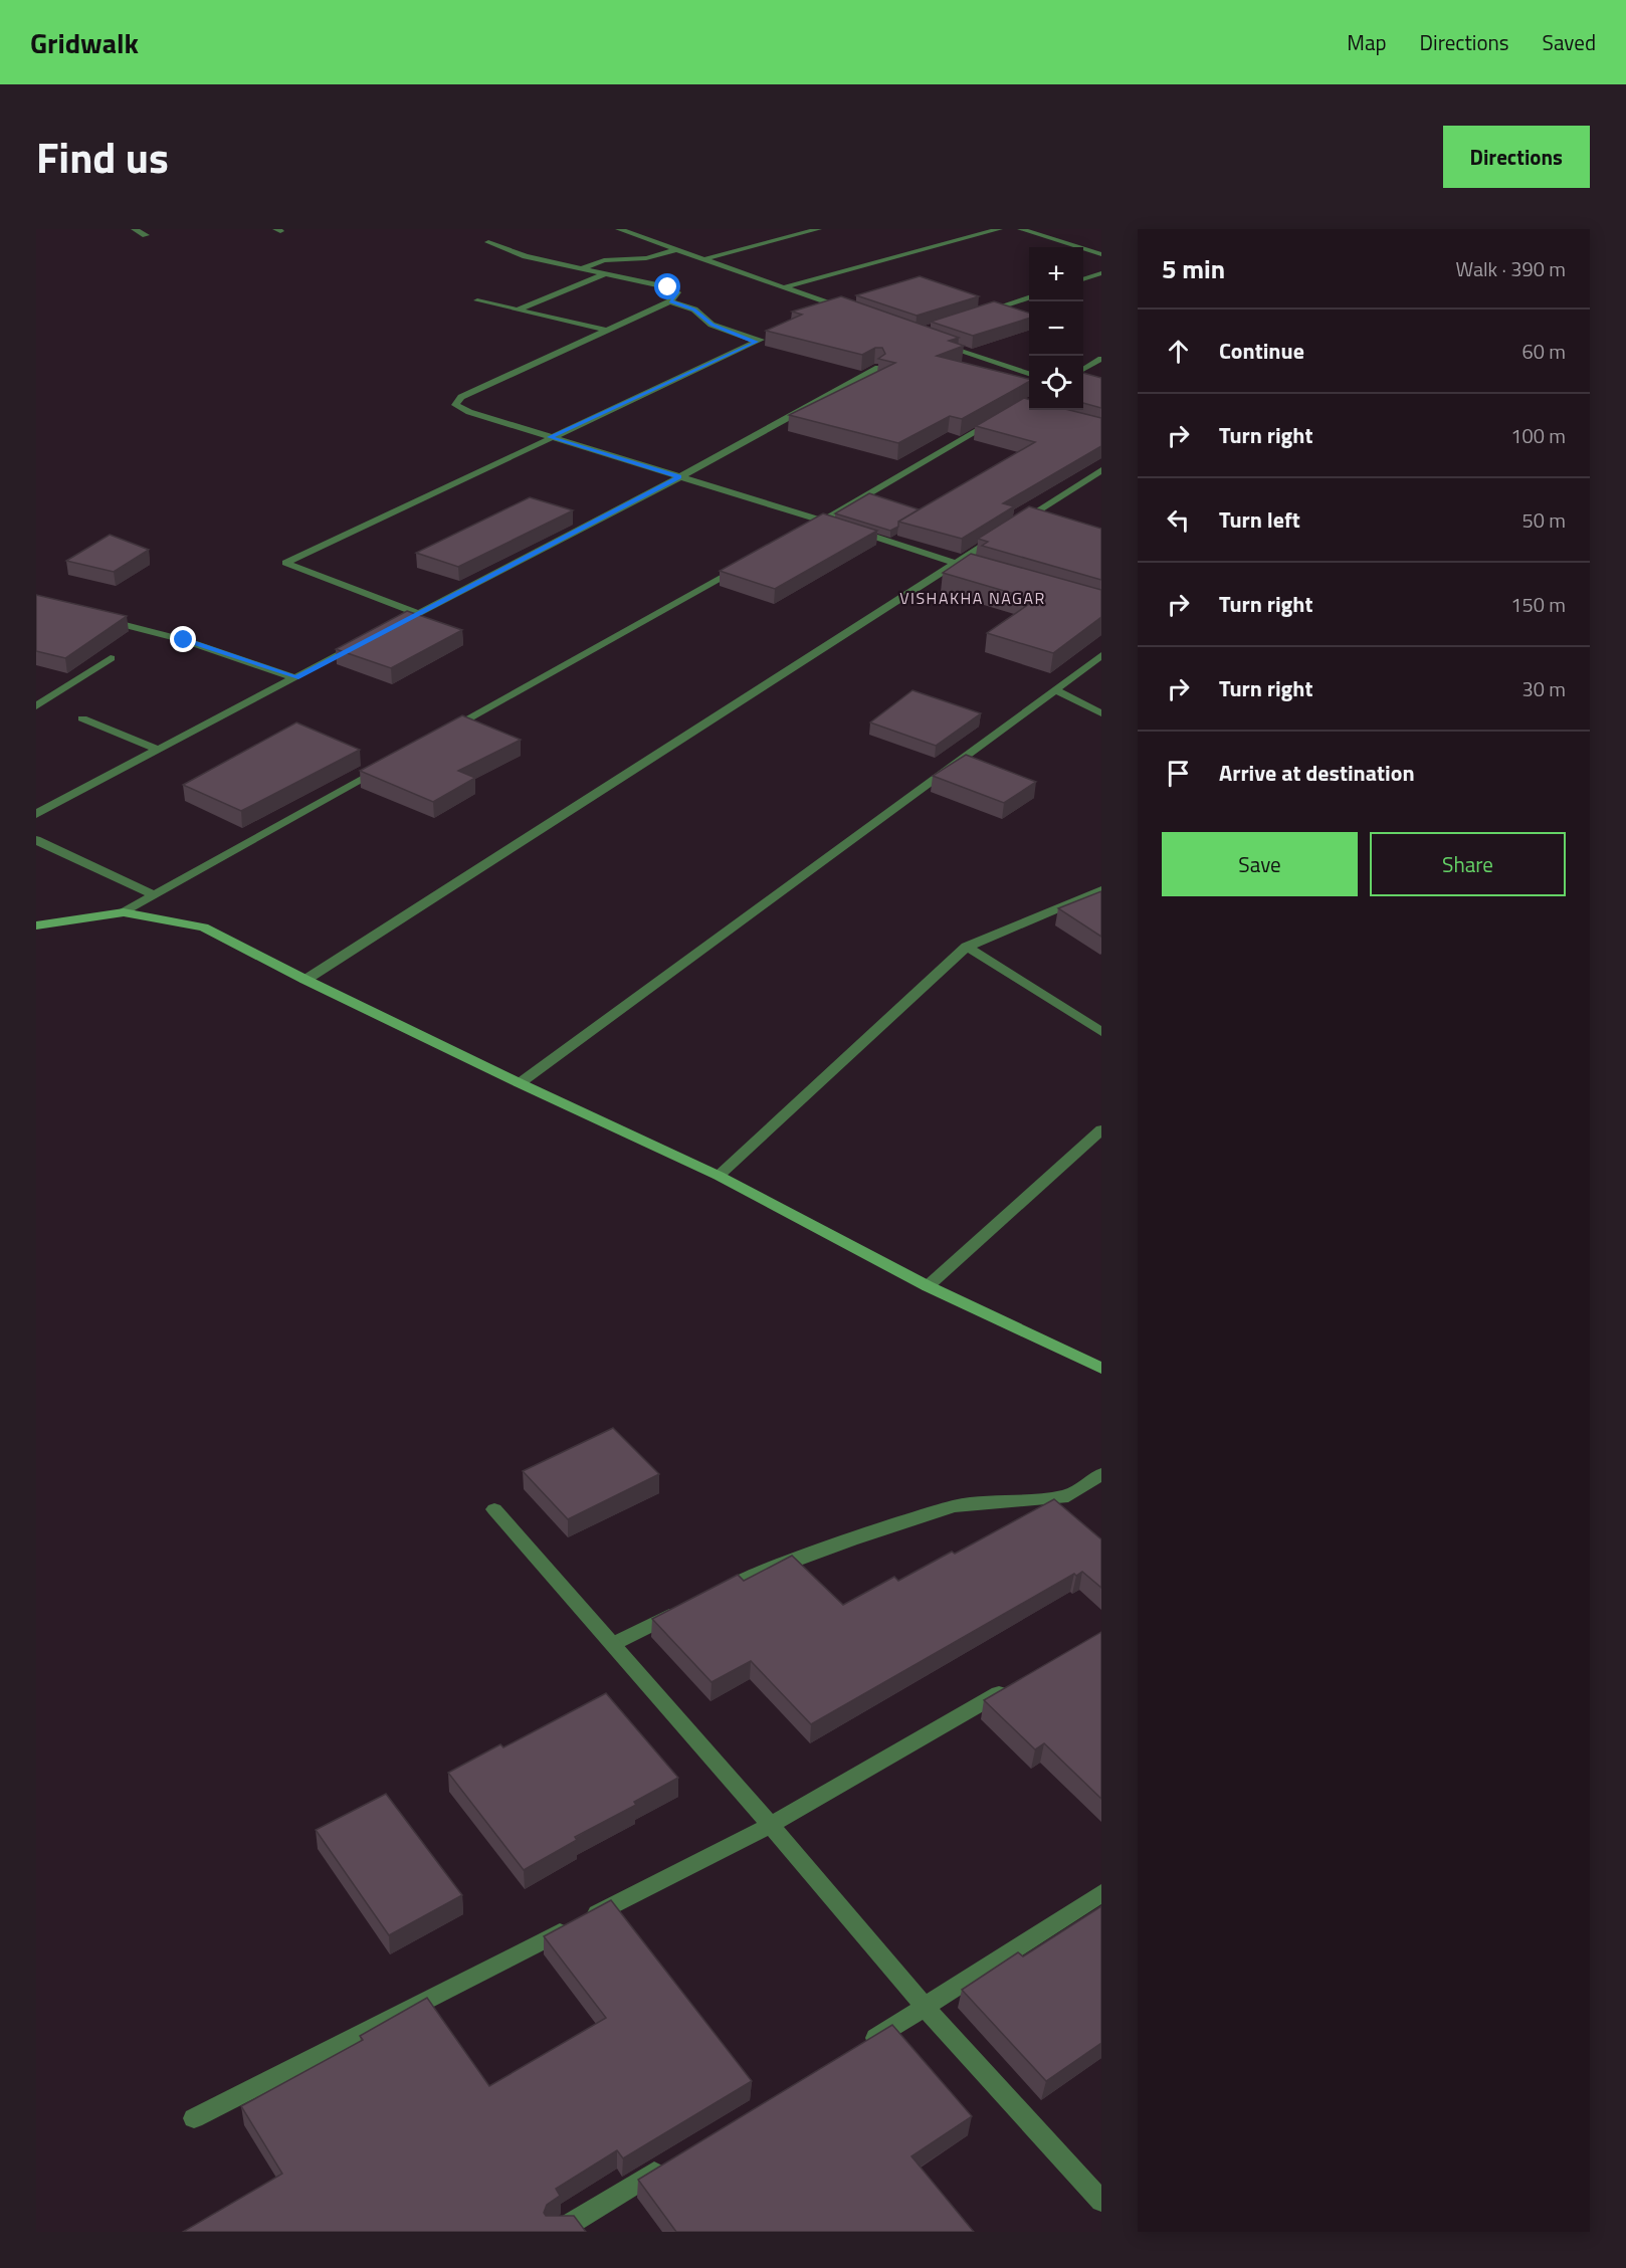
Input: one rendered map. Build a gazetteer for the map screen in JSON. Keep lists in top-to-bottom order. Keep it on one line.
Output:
{"districts":["VISHAKHA NAGAR"],"page":{"header":"Gridwalk","nav":["Map","Directions","Saved"],"title":"Find us","buttons":["Directions",["Save","Share"]],"heading":["5 min","Walk · 390 m"],"map_buttons":["+","−"],"list":[["Continue","60 m"],["Turn right","100 m"],["Turn left","50 m"],["Turn right","150 m"],["Turn right","30 m"],"Arrive at destination"]}}
